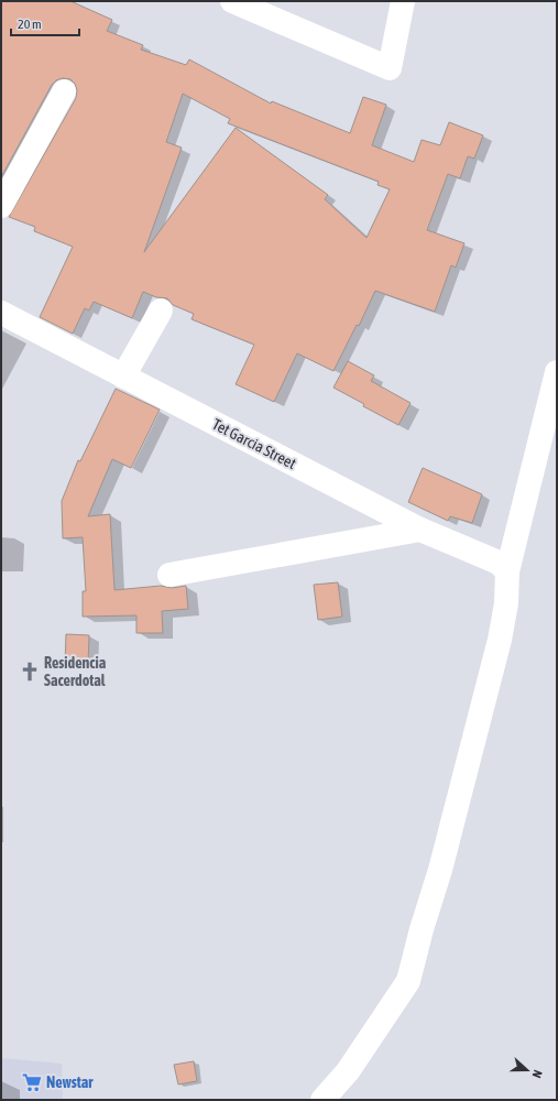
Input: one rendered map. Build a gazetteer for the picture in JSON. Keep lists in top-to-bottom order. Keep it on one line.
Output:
{"streets":{"street":["Tet Garcia Street"]},"places":{"church":["Residencia Sacerdotal"],"supermarket":["Newstar"]},"scale_bar":"20 m","north":"right"}
